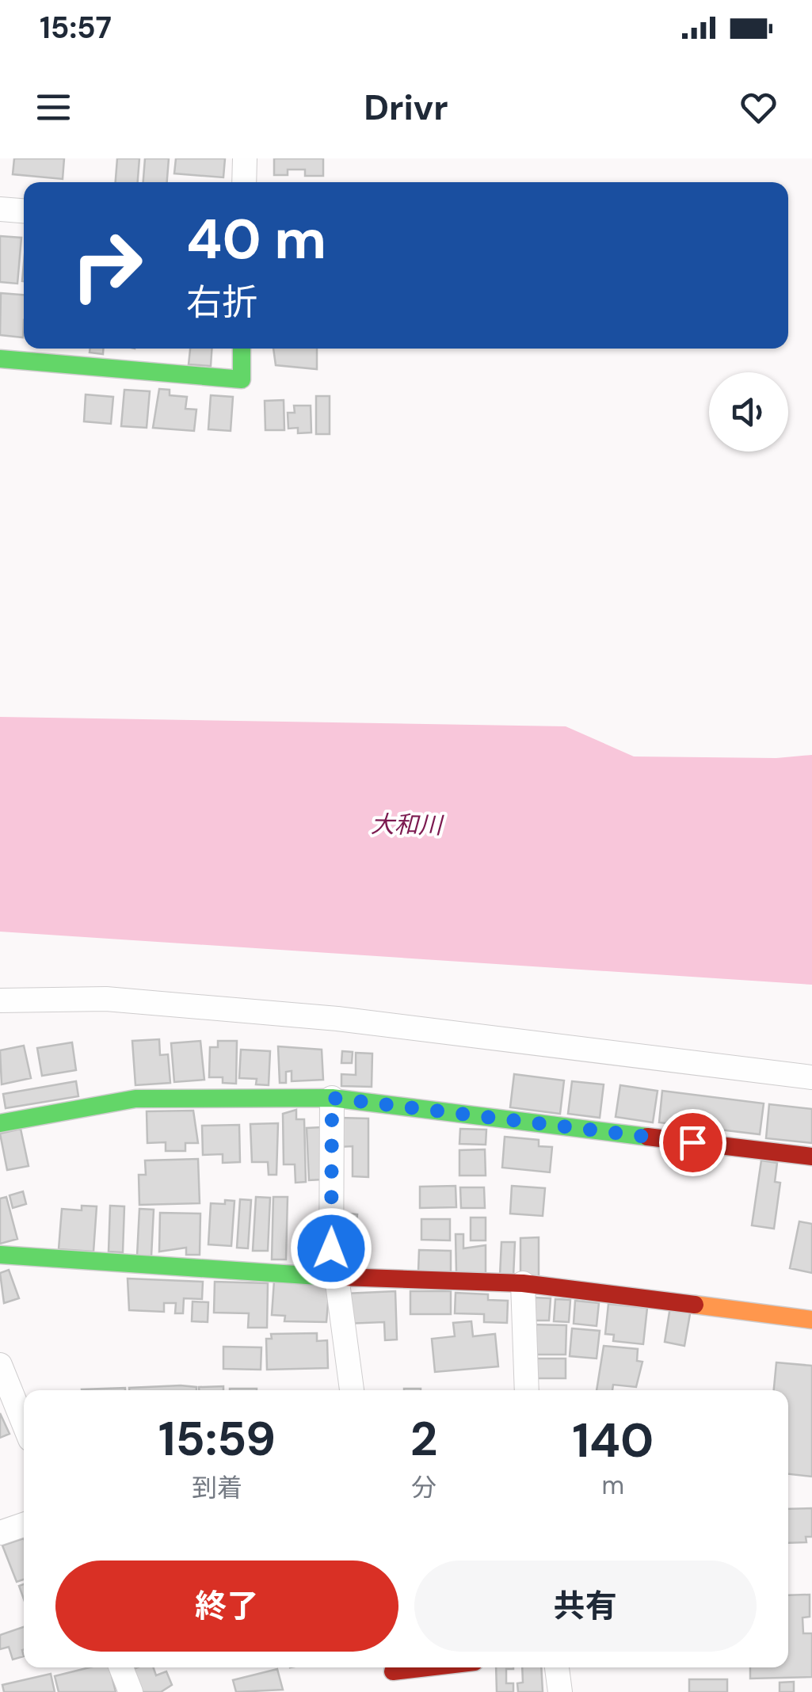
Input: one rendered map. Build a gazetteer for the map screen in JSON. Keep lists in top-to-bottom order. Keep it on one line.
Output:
{"water":["大和川"],"page":{"status":"15:57","header":"Drivr","turn":["40 m","右折"],"eta":["15:59","到着","2","分","140","m"],"buttons":["終了","共有"]}}
